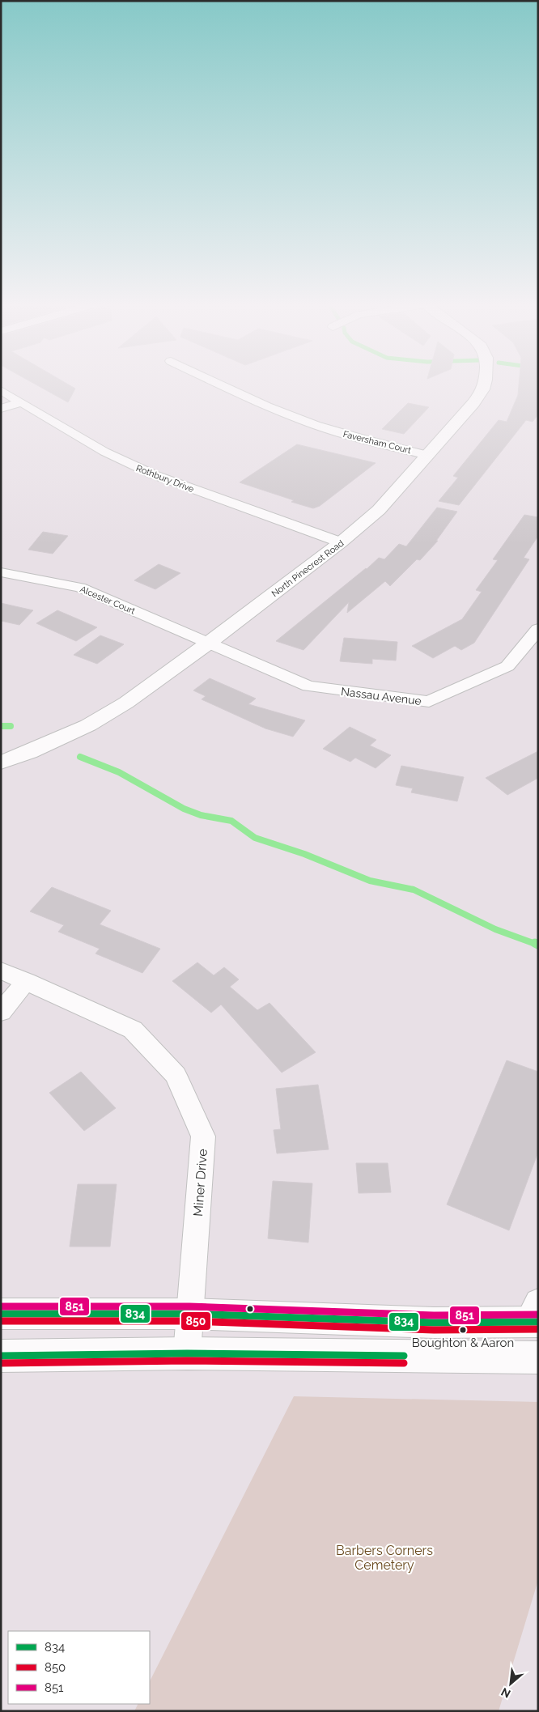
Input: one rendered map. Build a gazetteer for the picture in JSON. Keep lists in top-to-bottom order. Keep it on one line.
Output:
{"streets":{"street":["Faversham Court","Rothbury Drive","North Pinecrest Road","Alcester Court","Nassau Avenue","Miner Drive"]},"crossings":[["Faversham Court","North Pinecrest Road"],["Rothbury Drive","North Pinecrest Road"],["North Pinecrest Road","Alcester Court"],["North Pinecrest Road","Nassau Avenue"],["Alcester Court","Nassau Avenue"]],"parks":["Barbers Corners Cemetery"],"places":["Boughton & Aaron"],"lines":["transit line 851","transit line 834","transit line 850"],"legend":["834","850","851"],"north":"bottom left"}
